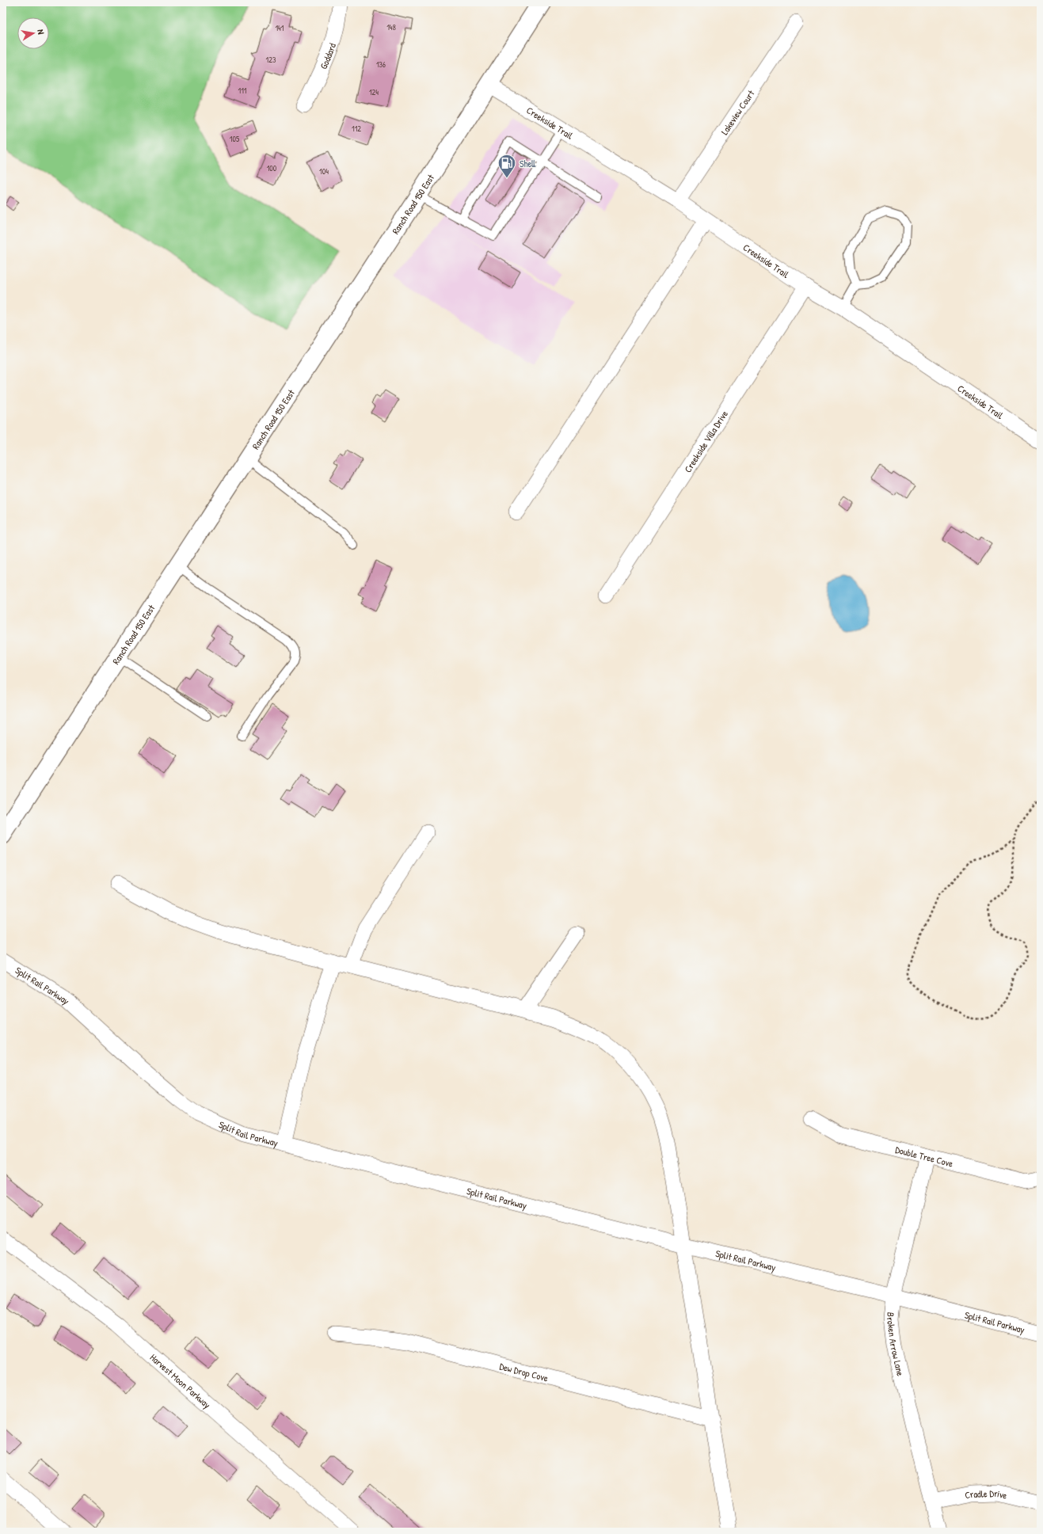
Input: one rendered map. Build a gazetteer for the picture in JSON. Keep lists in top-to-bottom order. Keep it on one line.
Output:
{"streets":{"main road":["Ranch Road 150 East"],"street":["Goddard","Lakeview Court","Creekside Trail","Creekside Villa Drive","Split Rail Parkway","Double Tree Cove","Broken Arrow Lane","Dew Drop Cove","Harvest Moon Parkway","Cradle Drive"]},"crossings":[["Lakeview Court","Creekside Trail"],["Creekside Trail","Ranch Road 150 East"],["Creekside Trail","Creekside Villa Drive"],["Split Rail Parkway","Broken Arrow Lane"],["Double Tree Cove","Broken Arrow Lane"],["Broken Arrow Lane","Cradle Drive"]],"places":{"fuel station":["Shell"]},"house_numbers":["148","141","123","136","111","124","112","105","100","104"],"north":"right"}
